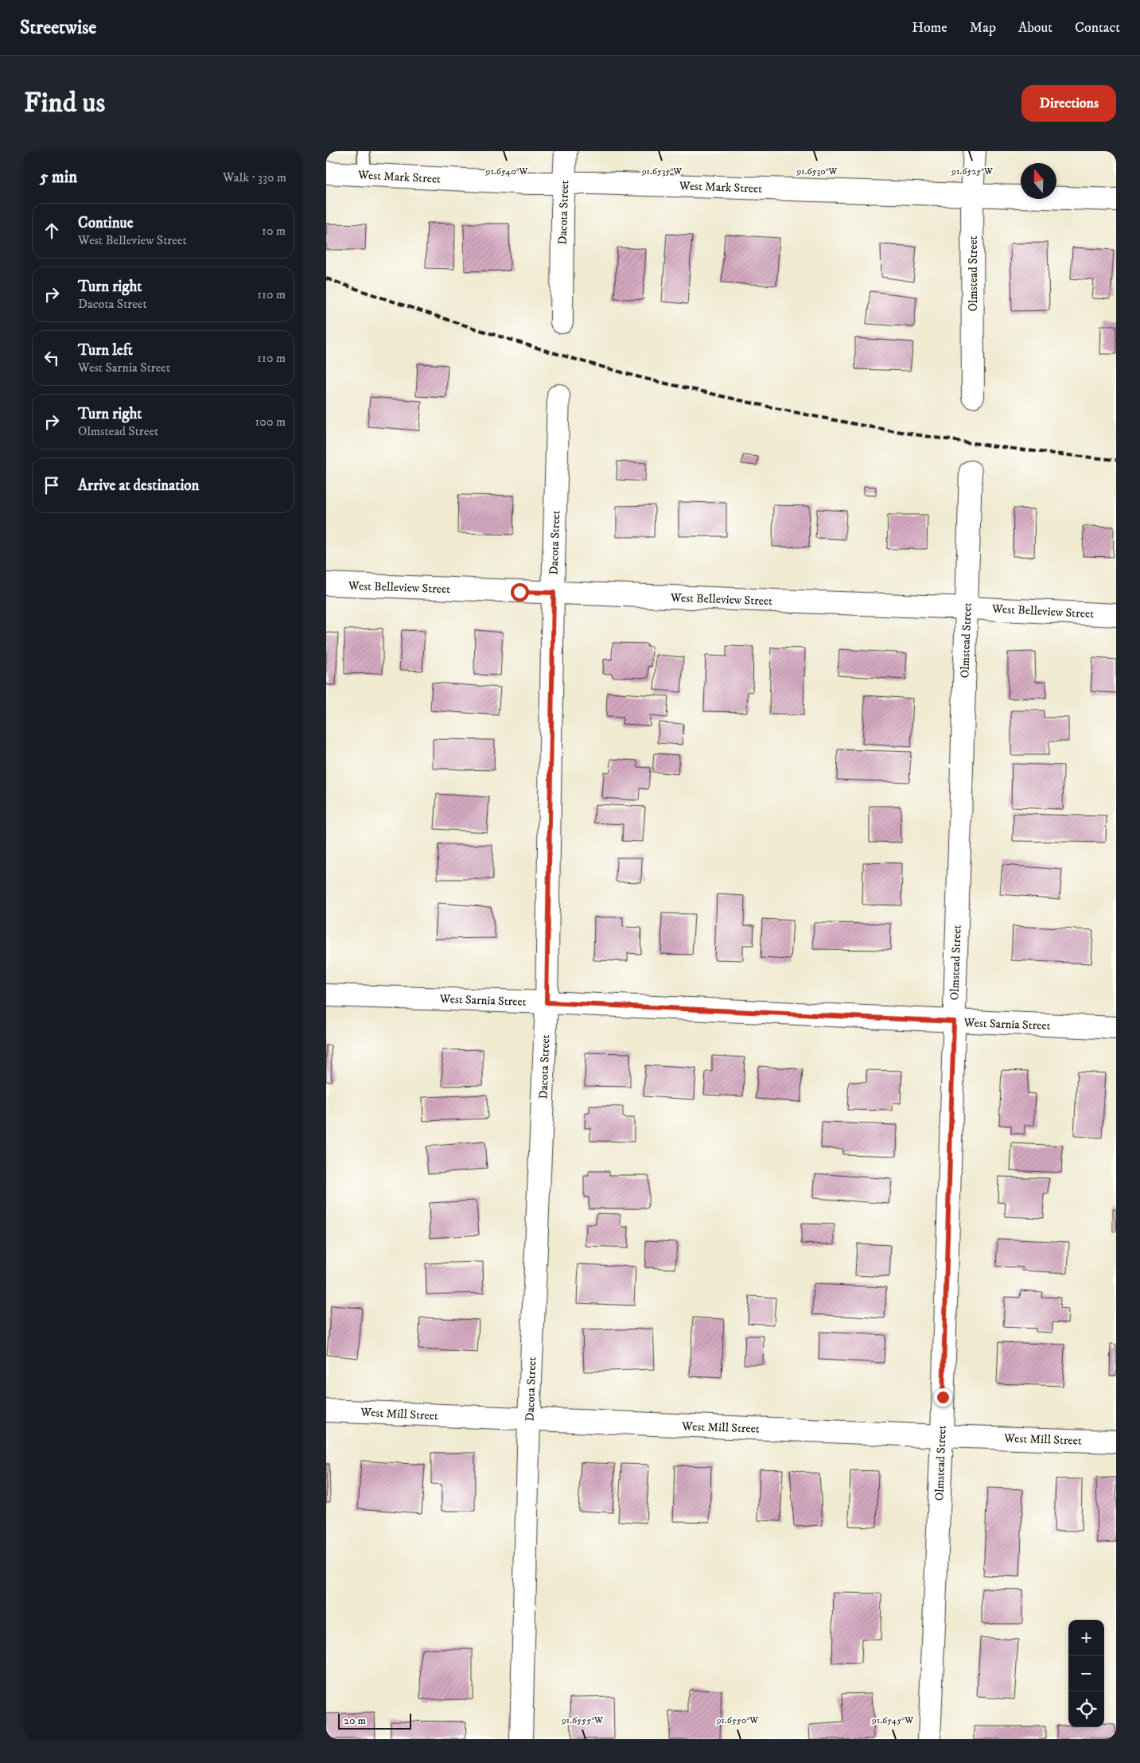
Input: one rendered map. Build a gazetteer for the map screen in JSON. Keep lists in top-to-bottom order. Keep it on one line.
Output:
{"streets":{"street":["West Mark Street","Dacota Street","Olmstead Street","West Belleview Street","West Sarnia Street","West Mill Street"]},"crossings":[["West Mark Street","Dacota Street"],["West Mark Street","Olmstead Street"],["Dacota Street","West Belleview Street"],["Dacota Street","West Sarnia Street"],["Dacota Street","West Mill Street"],["Olmstead Street","West Belleview Street"],["Olmstead Street","West Sarnia Street"],["Olmstead Street","West Mill Street"]],"scale_bar":"20 m","north":"top","page":{"header":"Streetwise","nav":["Home","Map","About","Contact"],"buttons":"Directions","title":"Find us","heading":["5 min","Walk · 330 m"],"list":[["Continue","West Belleview Street","10 m"],["Turn right","Dacota Street","110 m"],["Turn left","West Sarnia Street","110 m"],["Turn right","Olmstead Street","100 m"],"Arrive at destination"],"map_buttons":["+","−"],"scale":"20 m"},"coordinates":["91.6530°W","91.6540°W","91.6535°W","91.6525°W","91.6555°W","91.6550°W","91.6545°W"]}
